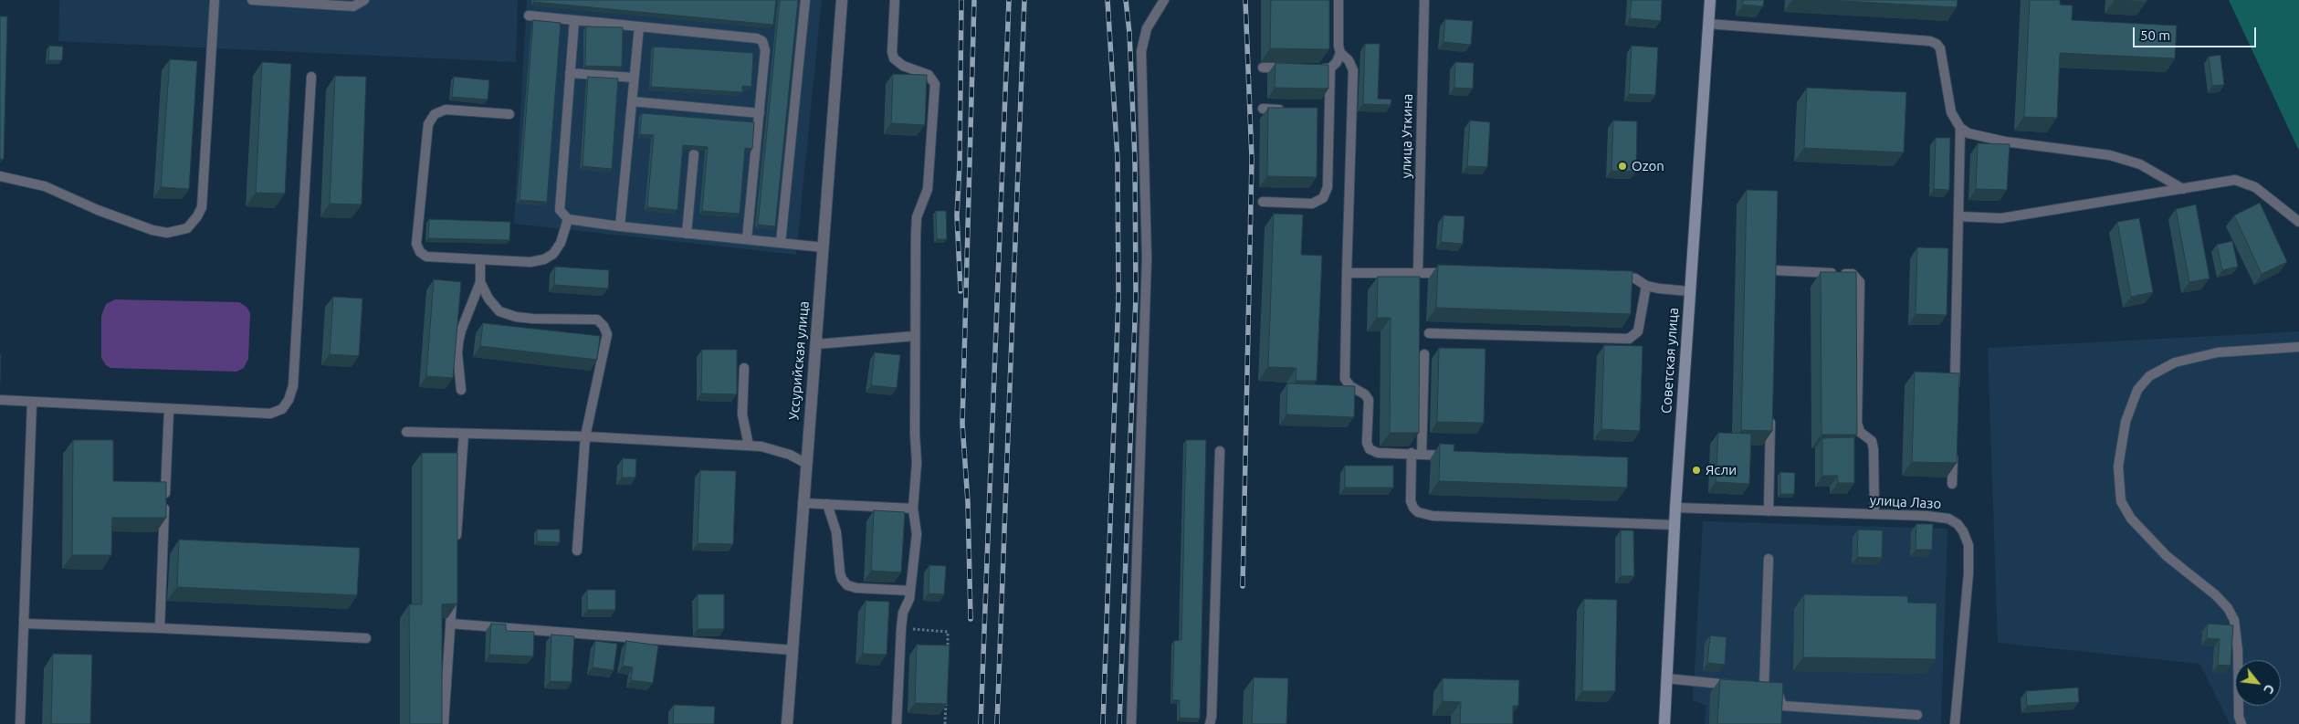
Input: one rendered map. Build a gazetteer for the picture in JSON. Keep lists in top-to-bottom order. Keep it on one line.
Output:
{"streets":{"main road":["Советская улица"],"street":["Уссурийская улица"],"lane":["улица Уткина","улица Лазо"]},"crossings":[["Советская улица","улица Лазо"]],"places":["Ozon","Ясли"],"scale_bar":"50 m","north":"bottom right"}
